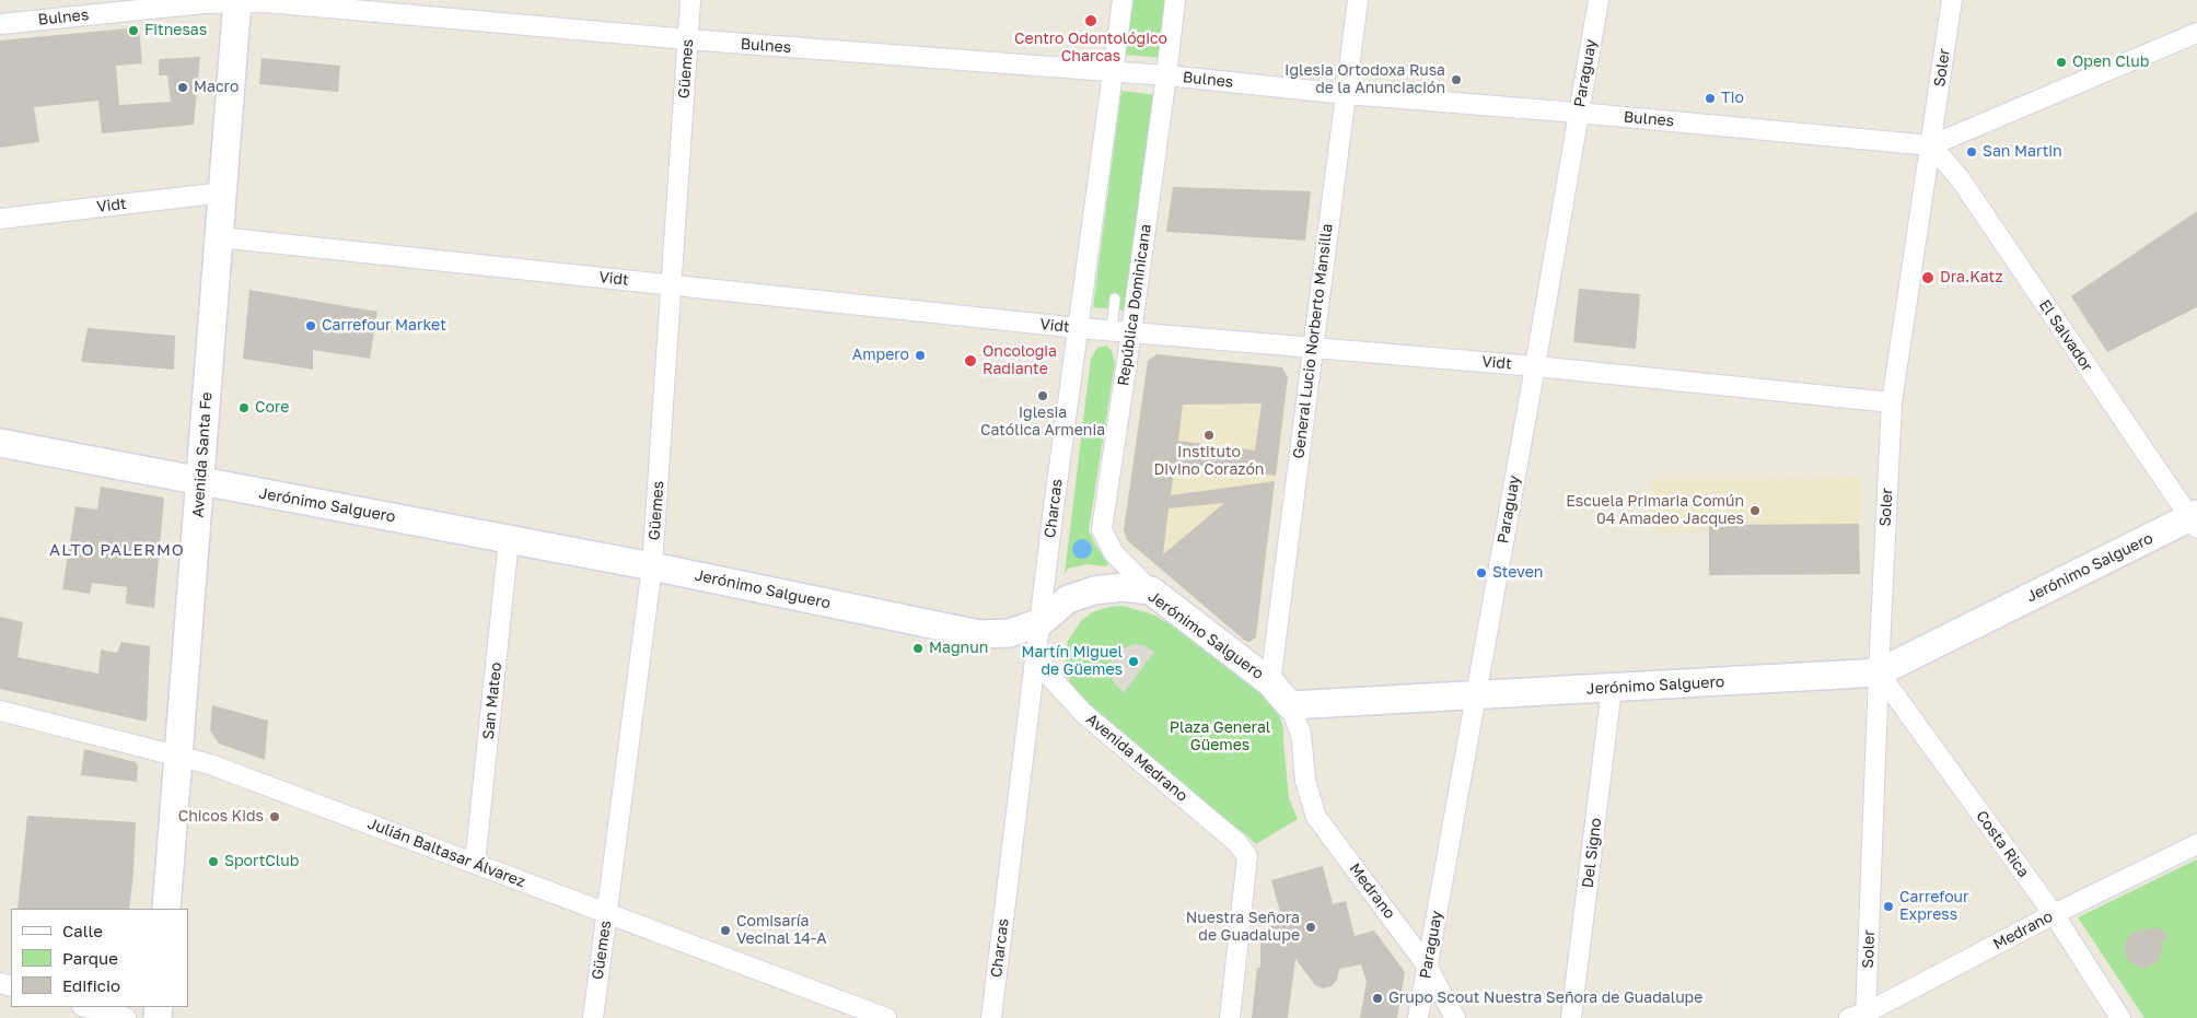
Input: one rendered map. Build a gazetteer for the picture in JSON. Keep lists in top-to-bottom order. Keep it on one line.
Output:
{"streets":{"street":["Bulnes","Soler","Güemes","Paraguay","Vidt","República Dominicana","El Salvador","General Lucio Norberto Mansilla","Avenida Santa Fe","Jerónimo Salguero","Charcas","San Mateo","Avenida Medrano","Costa Rica","Julián Baltasar Álvarez","Del Signo","Medrano"]},"crossings":[["Bulnes","Soler"],["Bulnes","Güemes"],["Bulnes","Paraguay"],["Bulnes","República Dominicana"],["Bulnes","El Salvador"],["Bulnes","General Lucio Norberto Mansilla"],["Bulnes","Avenida Santa Fe"],["Bulnes","Charcas"],["Soler","Vidt"],["Soler","El Salvador"],["Soler","Jerónimo Salguero"],["Soler","Costa Rica"],["Soler","Medrano"],["Güemes","Vidt"],["Güemes","Jerónimo Salguero"],["Güemes","Julián Baltasar Álvarez"],["Paraguay","Vidt"],["Paraguay","Jerónimo Salguero"],["Paraguay","Medrano"],["Vidt","República Dominicana"],["Vidt","General Lucio Norberto Mansilla"],["Vidt","Avenida Santa Fe"],["Vidt","Charcas"],["República Dominicana","Jerónimo Salguero"],["El Salvador","Jerónimo Salguero"],["General Lucio Norberto Mansilla","Jerónimo Salguero"],["Avenida Santa Fe","Jerónimo Salguero"],["Avenida Santa Fe","Julián Baltasar Álvarez"],["Jerónimo Salguero","Charcas"],["Jerónimo Salguero","San Mateo"],["Jerónimo Salguero","Costa Rica"],["Jerónimo Salguero","Del Signo"],["Jerónimo Salguero","Medrano"],["Charcas","Avenida Medrano"],["San Mateo","Julián Baltasar Álvarez"],["Costa Rica","Medrano"]],"districts":["ALTO PALERMO"],"parks":["Plaza General Güemes"],"places":["Centro Odontológico Charcas","Fitnesas","Open Club","Iglesia Ortodoxa Rusa de la Anunciación","Macro","Tio","San Martin","Dra.Katz","Carrefour Market","Ampero","Oncologia Radiante","Iglesia Católica Armenia","Core","Instituto Divino Corazón","Escuela Primaria Común 04 Amadeo Jacques","Steven","Magnun","Martín Miguel de Güemes","Chicos Kids","SportClub","Carrefour Express","Nuestra Señora de Guadalupe","Comisaría Vecinal 14-A","Grupo Scout Nuestra Señora de Guadalupe"],"legend":["Calle","Parque","Edificio"]}
